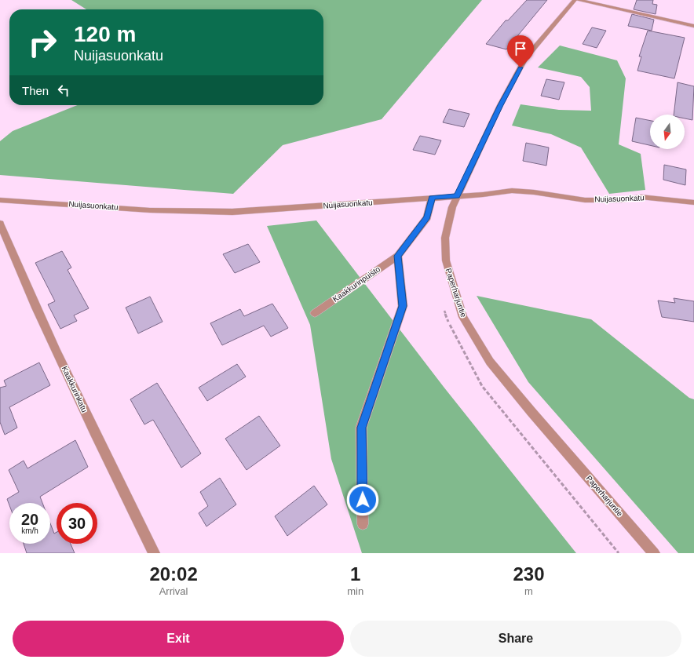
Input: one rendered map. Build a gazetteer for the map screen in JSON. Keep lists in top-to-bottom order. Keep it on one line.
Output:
{"streets":{"street":["Nuijasuonkatu","Kaakkurinpuisto","Paperharjuntie","Kaakkurinkatu"]},"crossings":[["Nuijasuonkatu","Kaakkurinpuisto"],["Nuijasuonkatu","Paperharjuntie"]],"north":"bottom","page":{"turn":["120 m","Nuijasuonkatu"],"then":"Then","speed":"20 km/h","limit":"30","eta":["20:02","Arrival","1","min","230","m"],"buttons":["Exit","Share"]}}
